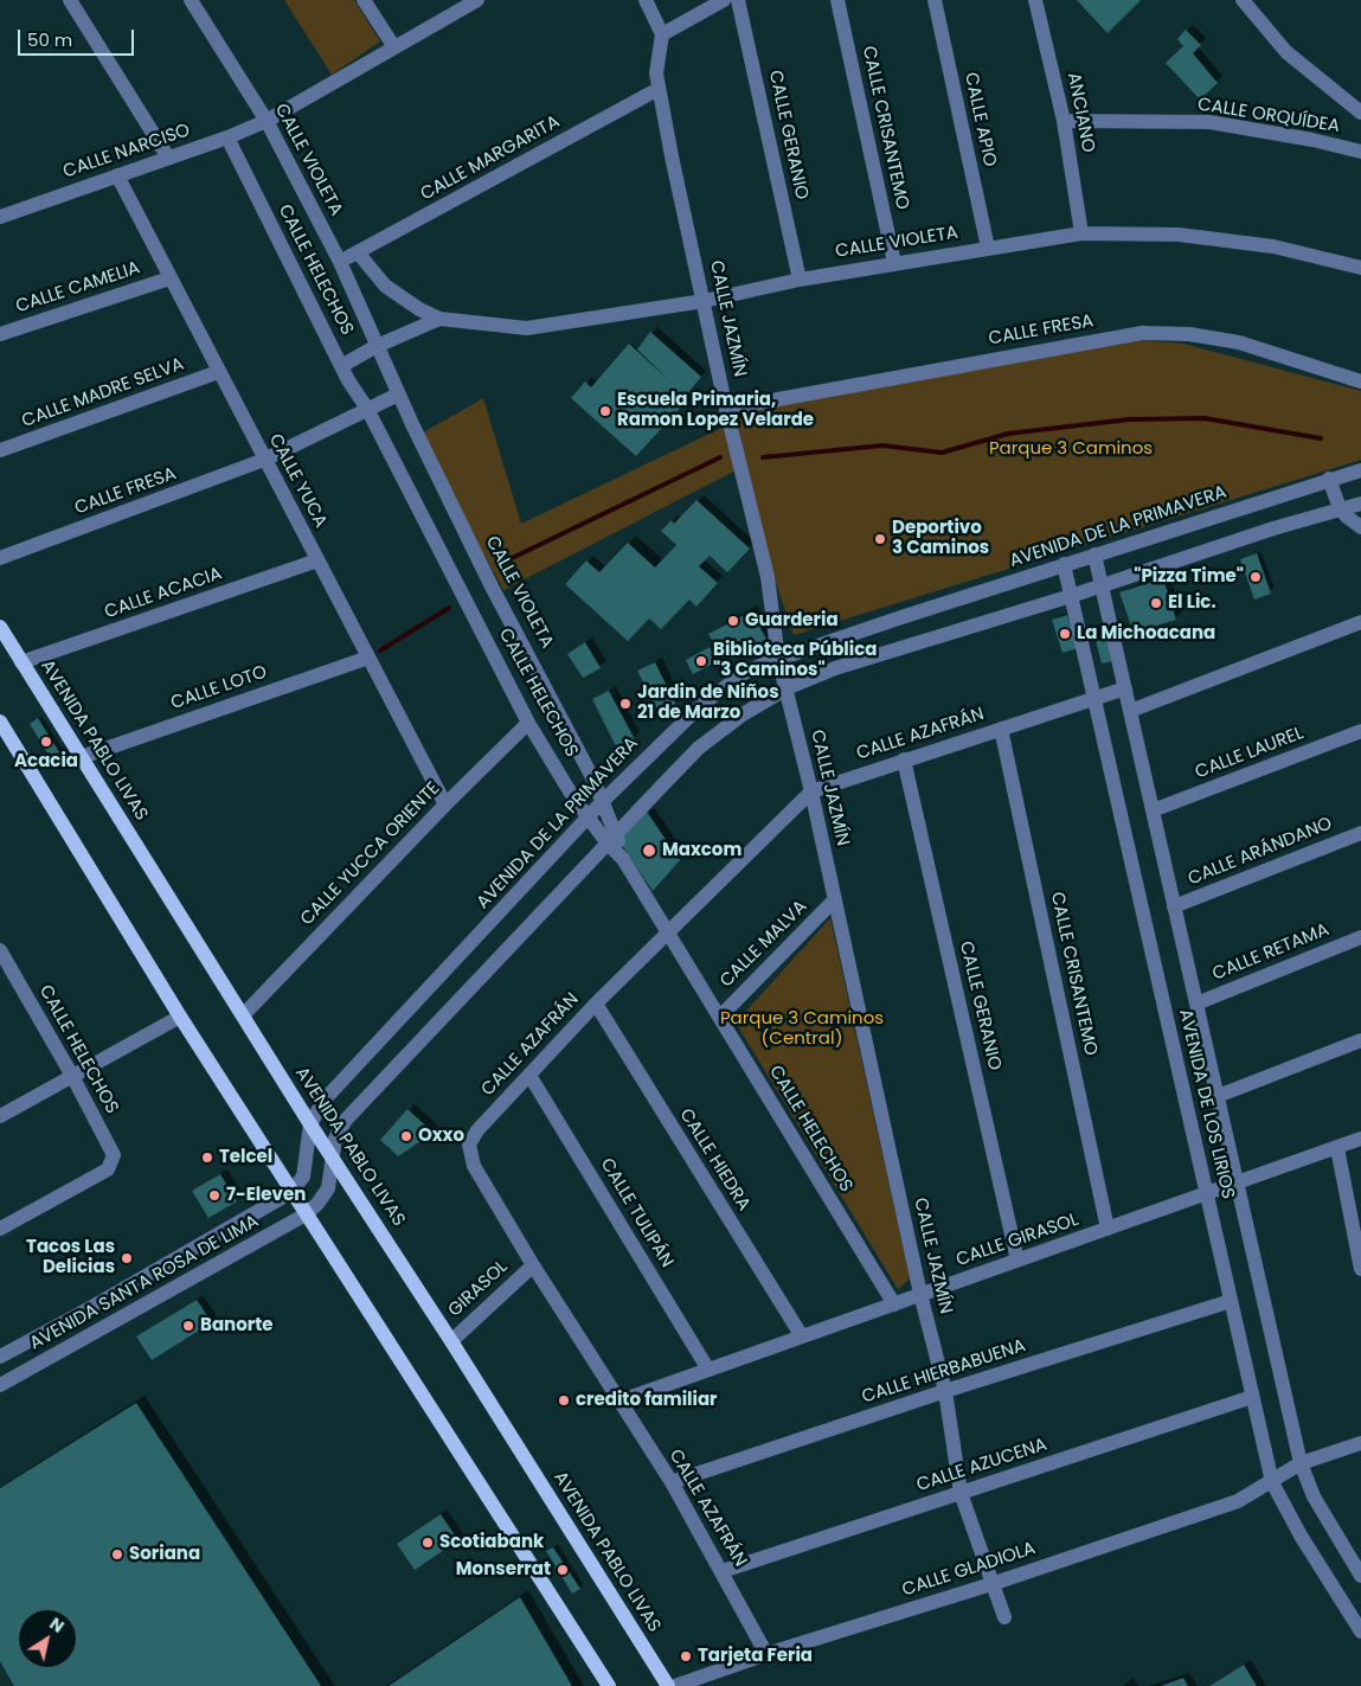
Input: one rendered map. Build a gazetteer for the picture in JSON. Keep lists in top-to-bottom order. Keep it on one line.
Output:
{"streets":{"main road":["AVENIDA PABLO LIVAS"],"street":["ANCIANO","CALLE ORQUÍDEA","CALLE APIO","CALLE CRISANTEMO","CALLE GERANIO","CALLE NARCISO","CALLE MARGARITA","CALLE VIOLETA","CALLE HELECHOS","CALLE CAMELIA","CALLE JAZMÍN","CALLE FRESA","CALLE MADRE SELVA","CALLE YUCA","AVENIDA DE LA PRIMAVERA","CALLE ACACIA","CALLE LOTO","CALLE AZAFRÁN","CALLE LAUREL","CALLE ARÁNDANO","CALLE YUCCA ORIENTE","CALLE MALVA","CALLE RETAMA","AVENIDA DE LOS LIRIOS","CALLE HIEDRA","CALLE TULIPÁN","CALLE GIRASOL","AVENIDA SANTA ROSA DE LIMA","GIRASOL","CALLE HIERBABUENA","CALLE AZUCENA","CALLE GLADIOLA"]},"crossings":[["ANCIANO","CALLE ORQUÍDEA"],["ANCIANO","CALLE VIOLETA"],["CALLE APIO","CALLE VIOLETA"],["CALLE CRISANTEMO","CALLE VIOLETA"],["CALLE CRISANTEMO","CALLE AZAFRÁN"],["CALLE CRISANTEMO","CALLE GIRASOL"],["CALLE GERANIO","CALLE VIOLETA"],["CALLE GERANIO","CALLE AZAFRÁN"],["CALLE GERANIO","CALLE GIRASOL"],["CALLE NARCISO","CALLE VIOLETA"],["CALLE NARCISO","CALLE HELECHOS"],["CALLE NARCISO","CALLE YUCA"],["CALLE MARGARITA","CALLE VIOLETA"],["CALLE MARGARITA","CALLE JAZMÍN"],["CALLE VIOLETA","CALLE HELECHOS"],["CALLE VIOLETA","CALLE JAZMÍN"],["CALLE VIOLETA","CALLE FRESA"],["CALLE VIOLETA","AVENIDA DE LA PRIMAVERA"],["CALLE HELECHOS","CALLE FRESA"],["CALLE HELECHOS","AVENIDA DE LA PRIMAVERA"],["CALLE HELECHOS","CALLE AZAFRÁN"],["CALLE HELECHOS","CALLE YUCCA ORIENTE"],["CALLE HELECHOS","CALLE MALVA"],["CALLE HELECHOS","CALLE GIRASOL"],["CALLE CAMELIA","CALLE YUCA"],["CALLE JAZMÍN","CALLE FRESA"],["CALLE JAZMÍN","AVENIDA DE LA PRIMAVERA"],["CALLE JAZMÍN","CALLE AZAFRÁN"],["CALLE JAZMÍN","CALLE MALVA"],["CALLE JAZMÍN","CALLE GIRASOL"],["CALLE JAZMÍN","CALLE HIERBABUENA"],["CALLE JAZMÍN","CALLE AZUCENA"],["CALLE JAZMÍN","CALLE GLADIOLA"],["CALLE FRESA","CALLE YUCA"],["CALLE MADRE SELVA","CALLE YUCA"],["CALLE YUCA","CALLE ACACIA"],["CALLE YUCA","CALLE LOTO"],["CALLE YUCA","CALLE YUCCA ORIENTE"],["AVENIDA DE LA PRIMAVERA","AVENIDA PABLO LIVAS"],["AVENIDA DE LA PRIMAVERA","AVENIDA DE LOS LIRIOS"],["CALLE ACACIA","AVENIDA PABLO LIVAS"],["CALLE LOTO","AVENIDA PABLO LIVAS"],["CALLE AZAFRÁN","AVENIDA DE LOS LIRIOS"],["CALLE AZAFRÁN","CALLE HIEDRA"],["CALLE AZAFRÁN","CALLE TULIPÁN"],["CALLE AZAFRÁN","CALLE GIRASOL"],["CALLE AZAFRÁN","GIRASOL"],["CALLE AZAFRÁN","CALLE HIERBABUENA"],["CALLE AZAFRÁN","CALLE AZUCENA"],["CALLE AZAFRÁN","CALLE GLADIOLA"],["AVENIDA PABLO LIVAS","CALLE YUCCA ORIENTE"],["AVENIDA PABLO LIVAS","GIRASOL"],["CALLE LAUREL","AVENIDA DE LOS LIRIOS"],["CALLE ARÁNDANO","AVENIDA DE LOS LIRIOS"],["CALLE RETAMA","AVENIDA DE LOS LIRIOS"],["AVENIDA DE LOS LIRIOS","CALLE GIRASOL"],["AVENIDA DE LOS LIRIOS","CALLE HIERBABUENA"],["AVENIDA DE LOS LIRIOS","CALLE AZUCENA"],["AVENIDA DE LOS LIRIOS","CALLE GLADIOLA"],["CALLE HIEDRA","CALLE GIRASOL"],["CALLE TULIPÁN","CALLE GIRASOL"]],"parks":["Parque 3 Caminos","Parque 3 Caminos (Central)"],"places":["Escuela Primaria, Ramon Lopez Velarde","Deportivo 3 Caminos","\"Pizza Time\"","El Lic.","Guarderia","La Michoacana","Biblioteca Pública \"3 Caminos\"","Jardin de Niños 21 de Marzo","Acacia","Maxcom","Oxxo","Telcel","7-Eleven","Tacos Las Delicias","Banorte","credito familiar","Scotiabank","Soriana","Monserrat","Tarjeta Feria"],"scale_bar":"50 m","north":"top right"}
